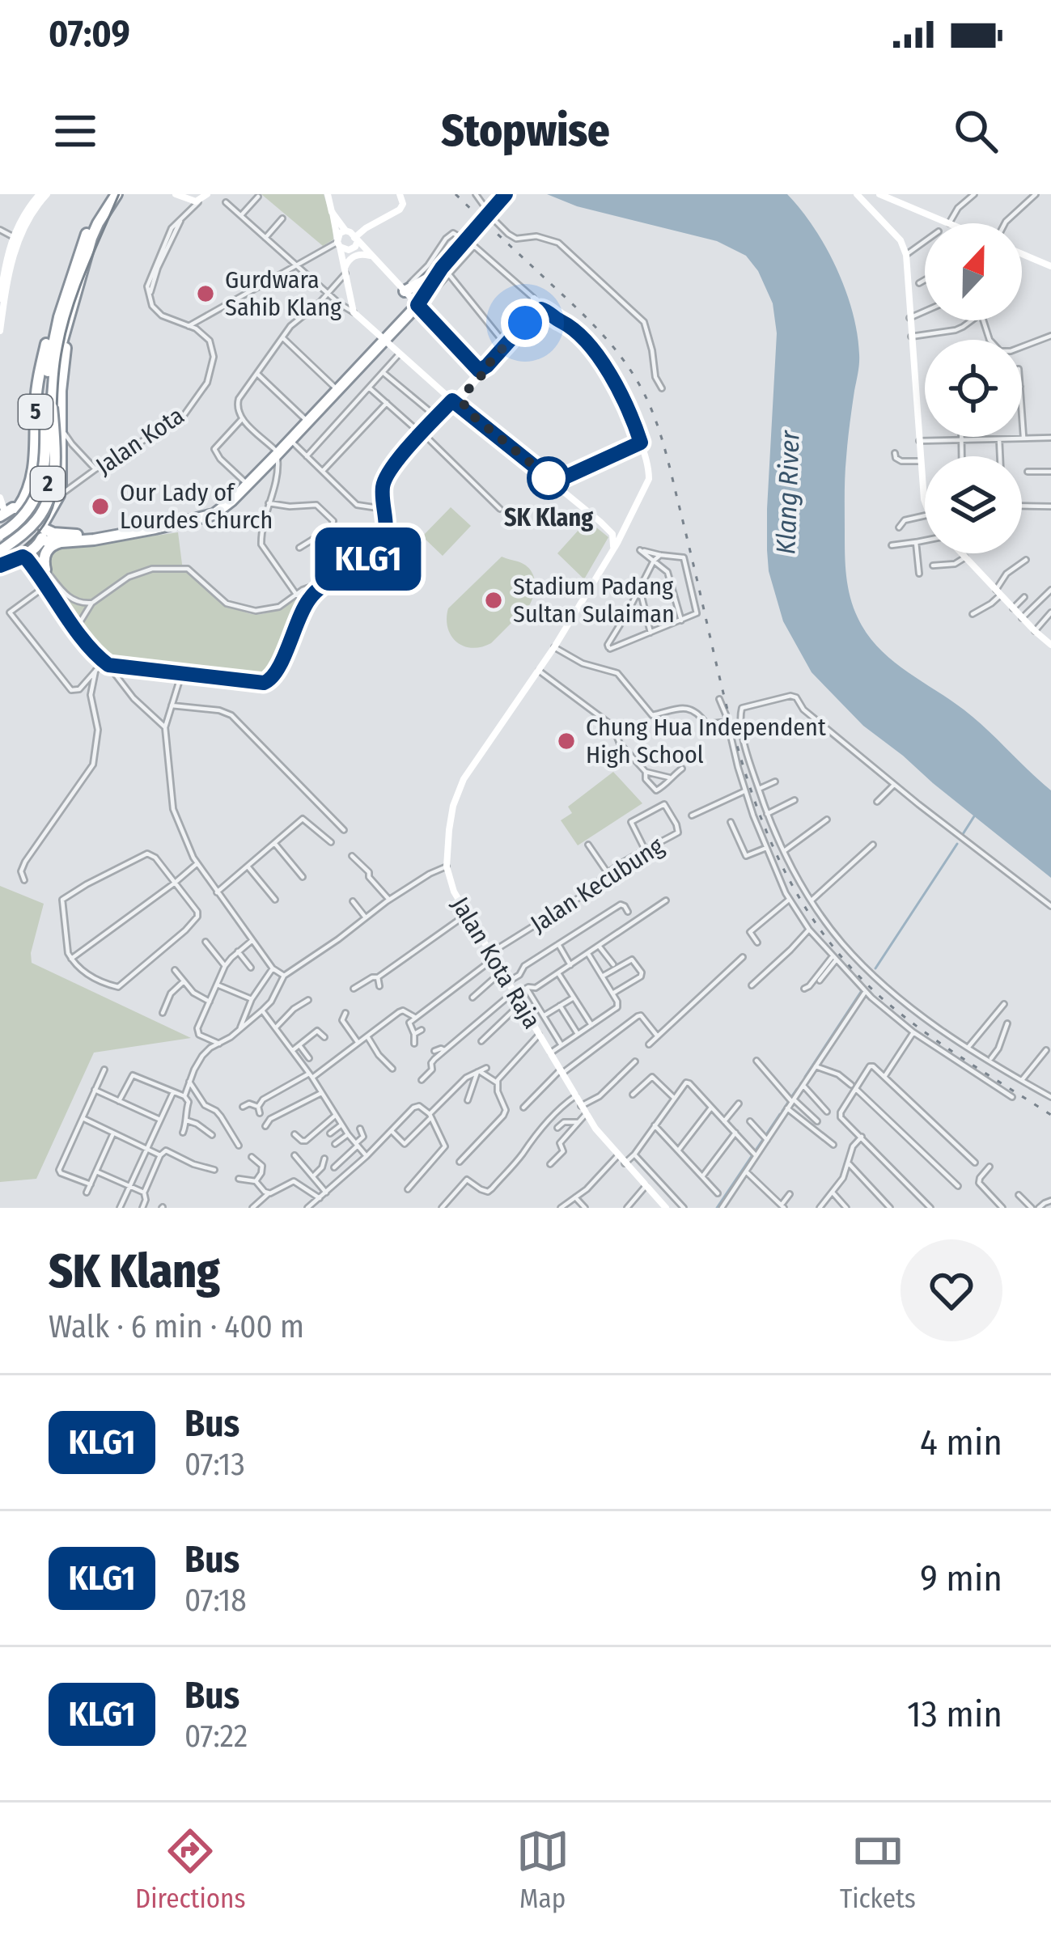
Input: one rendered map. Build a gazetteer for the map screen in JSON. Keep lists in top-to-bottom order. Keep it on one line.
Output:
{"streets":{"highway":["5","2"],"main road":["Jalan Kota Raja"],"street":["Jalan Kota","Jalan Kecubung"]},"crossings":[["5","Jalan Kota"],["5","2"],["Jalan Kecubung","Jalan Kota Raja"]],"water":["Klang River"],"places":["Gurdwara Sahib Klang","SK Klang","Our Lady of Lourdes Church","Stadium Padang Sultan Sulaiman","Chung Hua Independent High School"],"lines":["bus line KLG1"],"north":"top","page":{"status":"07:09","header":"Stopwise","on_map":"KLG1","heading":["SK Klang","Walk · 6 min · 400 m"],"list":[{"mark":"KLG1","name":"Bus","note":"07:13","value":"4 min"},{"mark":"KLG1","name":"Bus","note":"07:18","value":"9 min"},{"mark":"KLG1","name":"Bus","note":"07:22","value":"13 min"}],"tabs":["Directions","Map","Tickets"]}}
